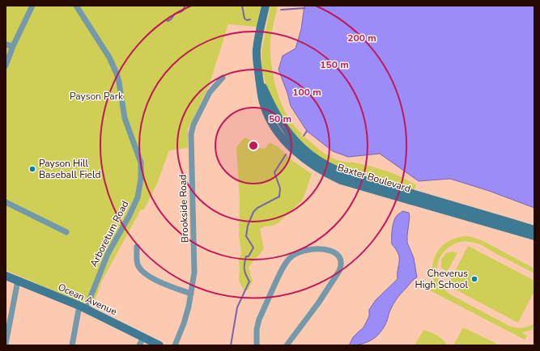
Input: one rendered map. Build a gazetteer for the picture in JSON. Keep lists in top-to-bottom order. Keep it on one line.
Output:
{"streets":{"street":["Baxter Boulevard","Brookside Road","Arboretum Road","Ocean Avenue"]},"crossings":[["Arboretum Road","Ocean Avenue"]],"parks":["Payson Park"],"places":["Payson Hill Baseball Field","Cheverus High School"],"rings":["200 m","150 m","100 m","50 m"]}
